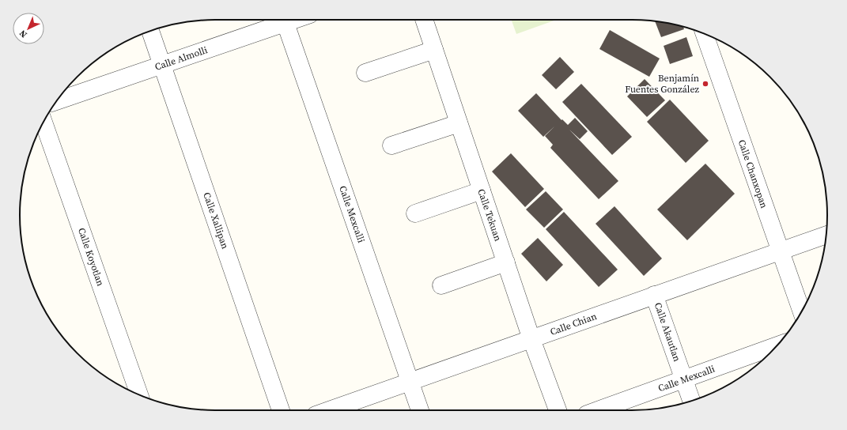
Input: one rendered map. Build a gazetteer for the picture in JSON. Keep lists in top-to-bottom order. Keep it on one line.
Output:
{"streets":{"street":["Calle Almolli","Calle Chanxopan","Calle Mexcalli","Calle Tekuan","Calle Xallipan","Calle Koyotlan","Calle Chian","Calle Akautlan"]},"crossings":[["Calle Almolli","Calle Xallipan"],["Calle Chanxopan","Calle Chian"],["Calle Mexcalli","Calle Chian"],["Calle Mexcalli","Calle Akautlan"],["Calle Tekuan","Calle Chian"],["Calle Chian","Calle Akautlan"]],"places":["Benjamín Fuentes González"],"north":"bottom left"}
